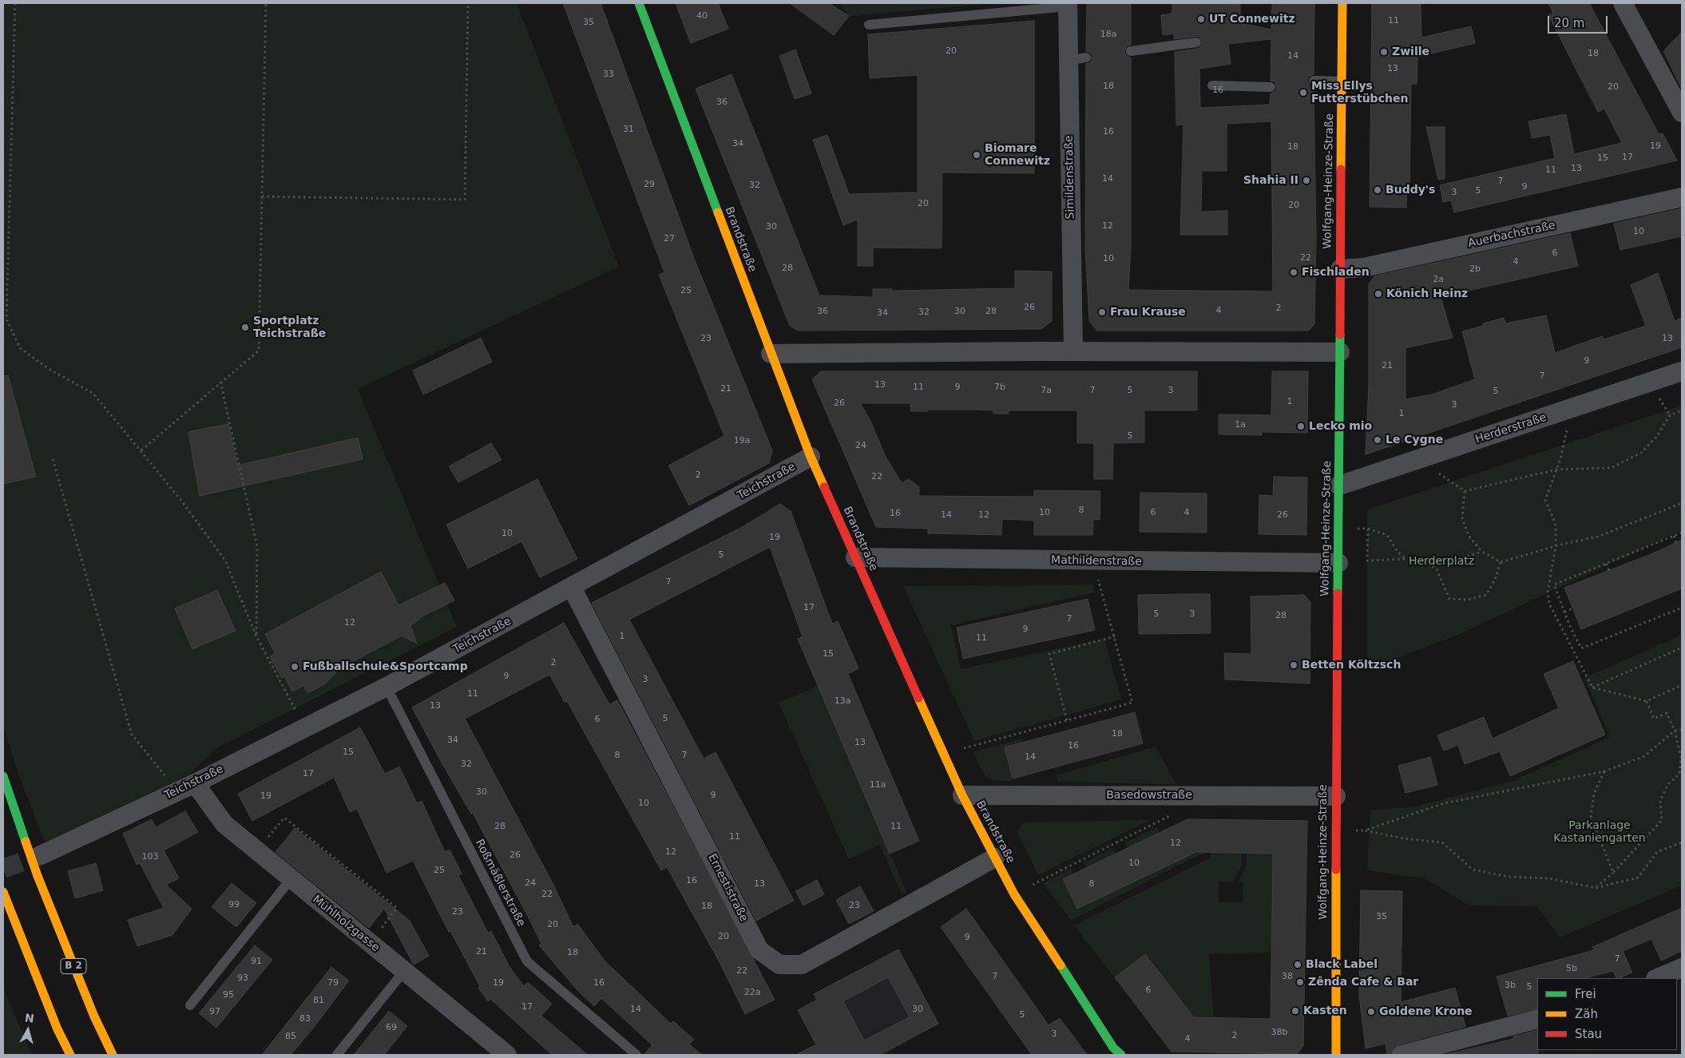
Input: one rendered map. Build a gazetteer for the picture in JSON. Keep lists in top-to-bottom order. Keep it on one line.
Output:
{"streets":{"main road":["Wolfgang-Heinze-Straße","Brandstraße","B 2"],"street":["Simildenstraße","Auerbachstraße","Herderstraße","Teichstraße","Mathildenstraße","Basedowstraße","Ernestistraße","Mühlholzgasse"],"lane":["Roßmäßlerstraße"]},"crossings":[["Wolfgang-Heinze-Straße","Auerbachstraße"],["Wolfgang-Heinze-Straße","Herderstraße"],["Wolfgang-Heinze-Straße","Mathildenstraße"],["Wolfgang-Heinze-Straße","Basedowstraße"],["Brandstraße","Teichstraße"],["Brandstraße","Mathildenstraße"],["Brandstraße","Basedowstraße"],["Brandstraße","Ernestistraße"],["Teichstraße","Roßmäßlerstraße"],["Teichstraße","Ernestistraße"],["Teichstraße","Mühlholzgasse"]],"parks":["Herderplatz","Parkanlage Kastaniengarten"],"places":["UT Connewitz","Zwille","Miss Ellys Futterstübchen","Biomare Connewitz","Shahia II","Buddy's","Fischladen","Könich Heinz","Frau Krause","Sportplatz Teichstraße","Lecko mio","Le Cygne","Betten Költzsch","Fußballschule&Sportcamp","Black Label","Zênda Cafe & Bar","Kasten","Goldene Krone"],"house_numbers":["40","11","35","18a","20","18","14","13","33","18","20","16","36","31","16","34","19","18","17","15","13","11","14","7","29","32","9","5","3","20","20","12","30","10","27","6","22","10","4","28","2b","2a","25","26","2","4","36","30","28","32","34","23","13","9","21","7","13","11","9","7b","21","7a","7","5","3","5","1","26","3","1","1a","5","19a","24","2","22","8","10","6","4","16","14","12","26","10","19","5","7","17","5","3","28","7","12","9","1","11","15","2","9","3","11","13a","13","5","6","18","34","13","16","15","8","7","14","32","17","11a","30","9","19","10","28","11","11","12","12","26","103","10","25","16","24","13","8","22","99","23","18","23","35","20","20","9","21","18","7","91","5b","22","7","38","93","79","19","16","3b","5","6","22a","95","81","17","14","30","97","5","83","69","38b","3","2","85","4"],"legend":["Frei","Zäh","Stau"],"scale_bar":"20 m","north":"top"}
